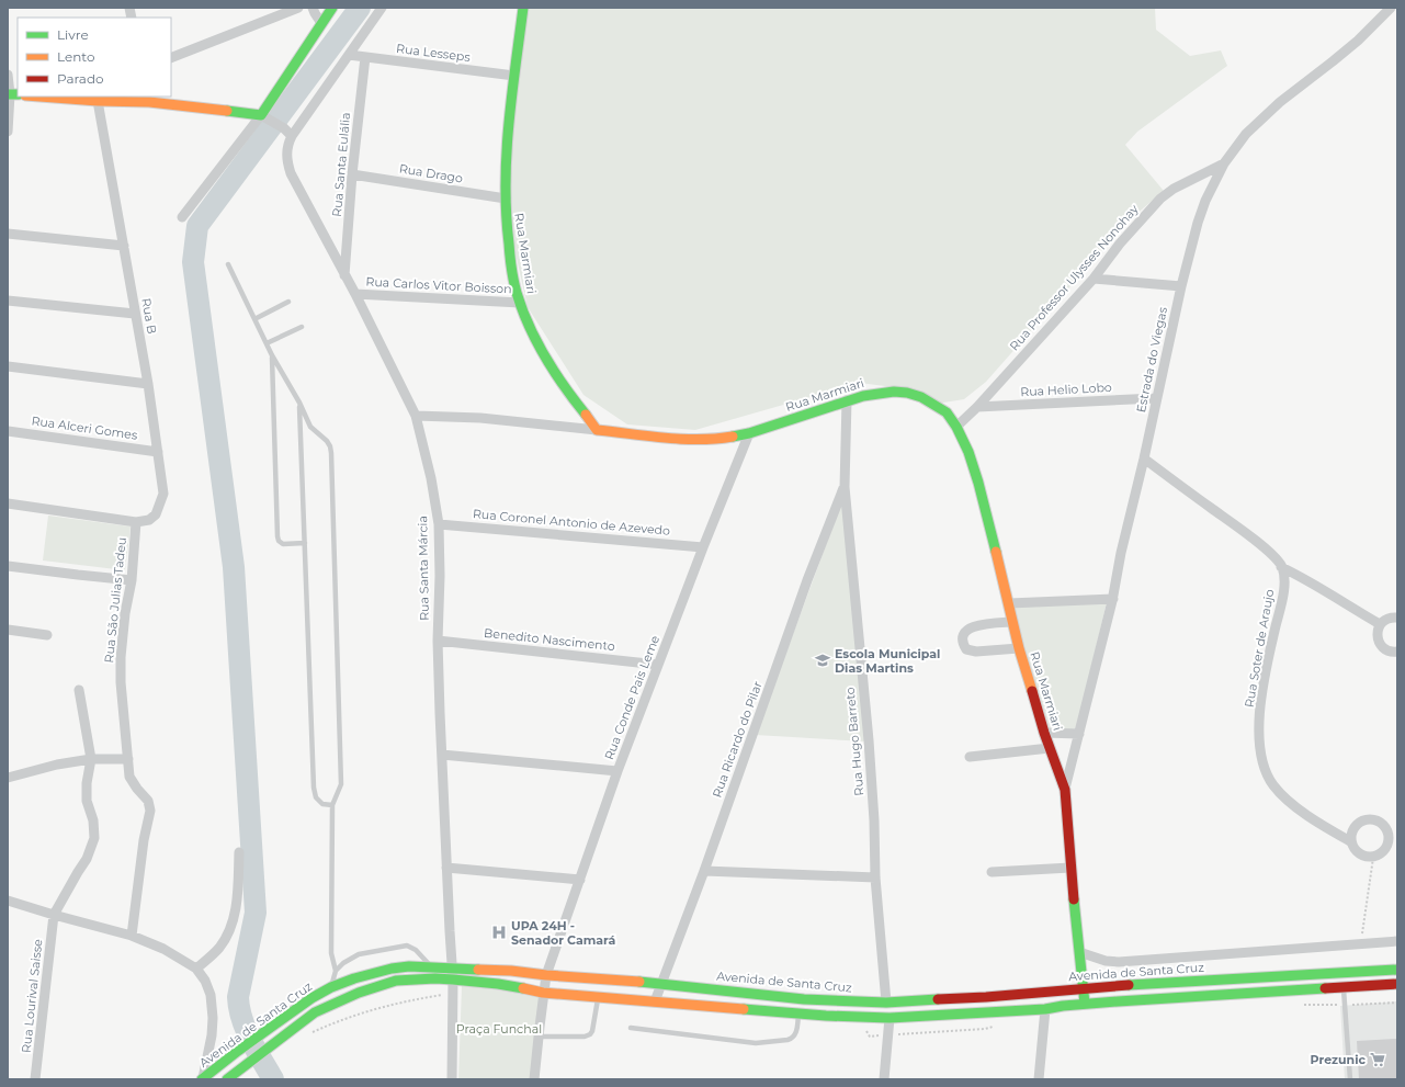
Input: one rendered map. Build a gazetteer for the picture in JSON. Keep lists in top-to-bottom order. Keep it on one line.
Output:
{"streets":{"main road":["Rua Marmiari","Avenida de Santa Cruz"],"street":["Rua Lesseps","Rua Santa Eulália","Rua Drago","Rua Professor Ulysses Nonohay","Rua Carlos Vitor Boisson","Rua B","Estrada do Viegas","Rua Helio Lobo","Rua Alceri Gomes","Rua Coronel Antonio de Azevedo","Rua Santa Márcia","Rua São Julias Tadeu","Benedito Nascimento","Rua Soter de Araujo","Rua Conde Pais Leme","Rua Ricardo do Pilar","Rua Hugo Barreto","Rua Lourival Saisse"]},"crossings":[["Rua Lesseps","Rua Santa Eulália"],["Rua Lesseps","Rua Marmiari"],["Rua Santa Eulália","Rua Drago"],["Rua Santa Eulália","Rua Santa Márcia"],["Rua Drago","Rua Marmiari"],["Rua Marmiari","Rua Professor Ulysses Nonohay"],["Rua Marmiari","Rua Carlos Vitor Boisson"],["Rua Marmiari","Estrada do Viegas"],["Rua Marmiari","Rua Conde Pais Leme"],["Rua Marmiari","Rua Hugo Barreto"],["Rua Marmiari","Avenida de Santa Cruz"],["Rua Professor Ulysses Nonohay","Estrada do Viegas"],["Rua Professor Ulysses Nonohay","Rua Helio Lobo"],["Rua Carlos Vitor Boisson","Rua Santa Márcia"],["Rua B","Rua Alceri Gomes"],["Rua B","Rua São Julias Tadeu"],["Estrada do Viegas","Rua Helio Lobo"],["Rua Coronel Antonio de Azevedo","Rua Santa Márcia"],["Rua Coronel Antonio de Azevedo","Rua Conde Pais Leme"],["Rua Santa Márcia","Benedito Nascimento"],["Rua Santa Márcia","Avenida de Santa Cruz"],["Benedito Nascimento","Rua Conde Pais Leme"],["Rua Conde Pais Leme","Avenida de Santa Cruz"],["Rua Ricardo do Pilar","Rua Hugo Barreto"],["Rua Ricardo do Pilar","Avenida de Santa Cruz"],["Rua Hugo Barreto","Avenida de Santa Cruz"]],"parks":["Praça Funchal"],"places":{"school or university":["Escola Municipal Dias Martins"],"hospital":["UPA 24H - Senador Camará"],"supermarket":["Prezunic"]},"legend":["Livre","Lento","Parado"]}
